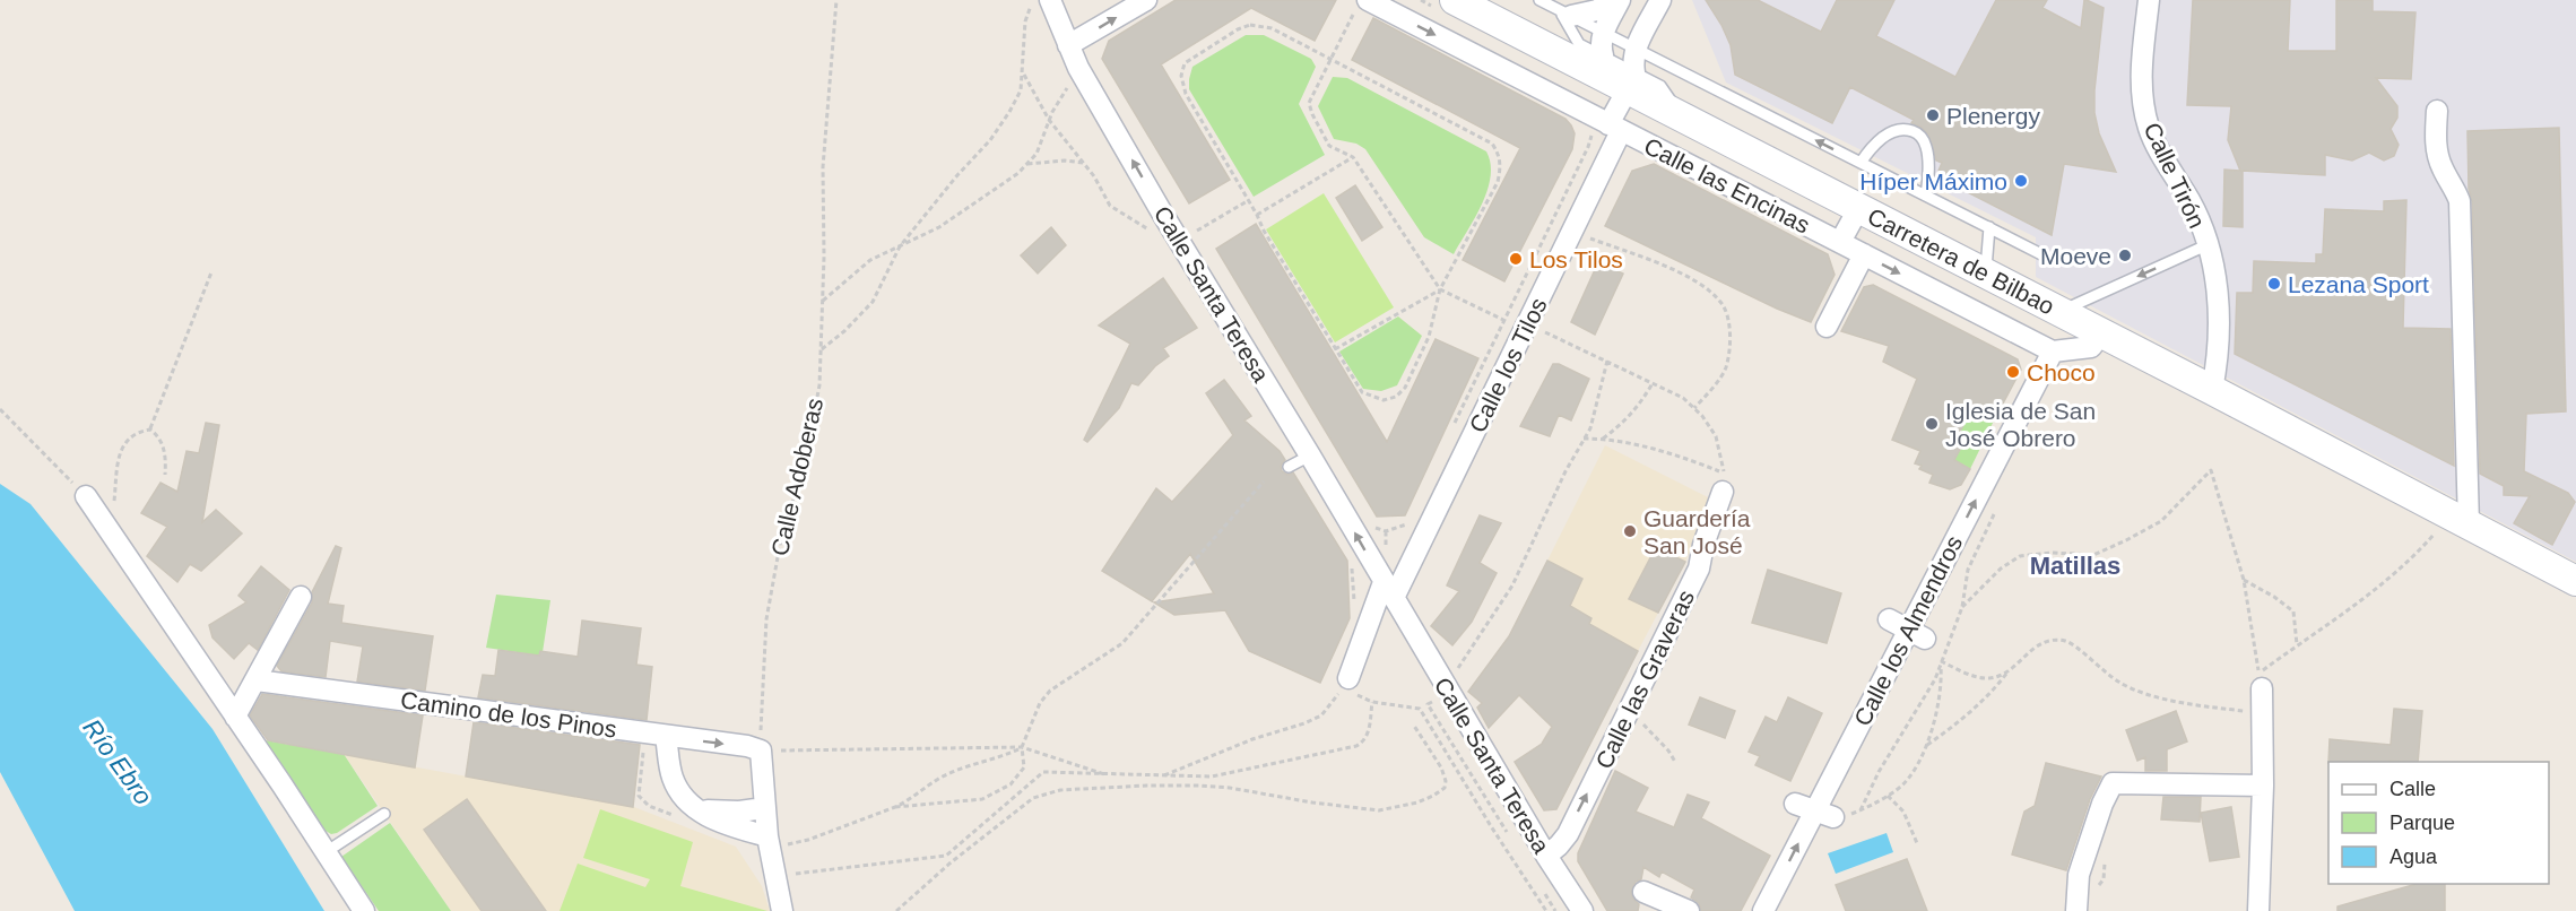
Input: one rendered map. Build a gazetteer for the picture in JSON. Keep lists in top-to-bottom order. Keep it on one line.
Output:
{"streets":{"main road":["Carretera de Bilbao"],"street":["Calle Tirón","Calle las Encinas","Calle Santa Teresa","Calle los Tilos","Calle los Almendros","Calle las Graveras","Camino de los Pinos"],"path":["Calle Adoberas"]},"crossings":[["Calle Tirón","Carretera de Bilbao"],["Calle las Encinas","Calle los Tilos"],["Calle las Encinas","Calle los Almendros"],["Carretera de Bilbao","Calle los Tilos"],["Calle Santa Teresa","Calle los Tilos"],["Calle Santa Teresa","Calle las Graveras"],["Calle Adoberas","Camino de los Pinos"]],"one_way":["Calle las Encinas","Calle los Almendros","Calle las Graveras"],"districts":["Matillas"],"water":["Río Ebro"],"places":["Plenergy","Híper Máximo","Moeve","Los Tilos","Lezana Sport","Choco","Iglesia de San José Obrero","Guardería San José"],"legend":["Calle","Parque","Agua"]}
